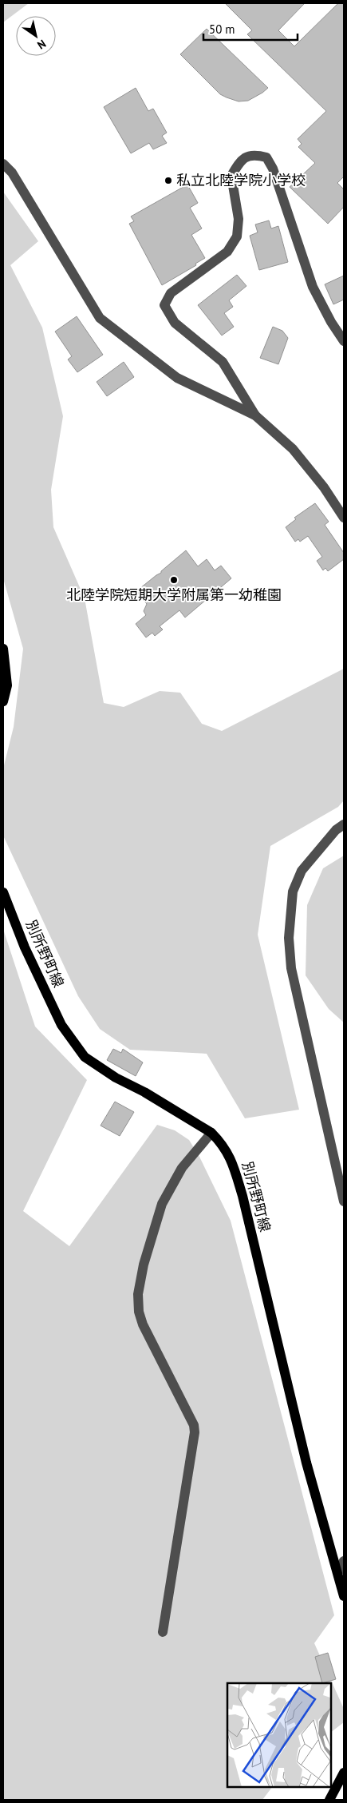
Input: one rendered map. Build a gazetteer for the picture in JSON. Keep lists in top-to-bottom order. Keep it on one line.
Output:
{"streets":{"main road":["別所野町線"]},"places":["私立北陸学院小学校","北陸学院短期大学附属第一幼稚園"],"scale_bar":"50 m","north":"bottom right"}
